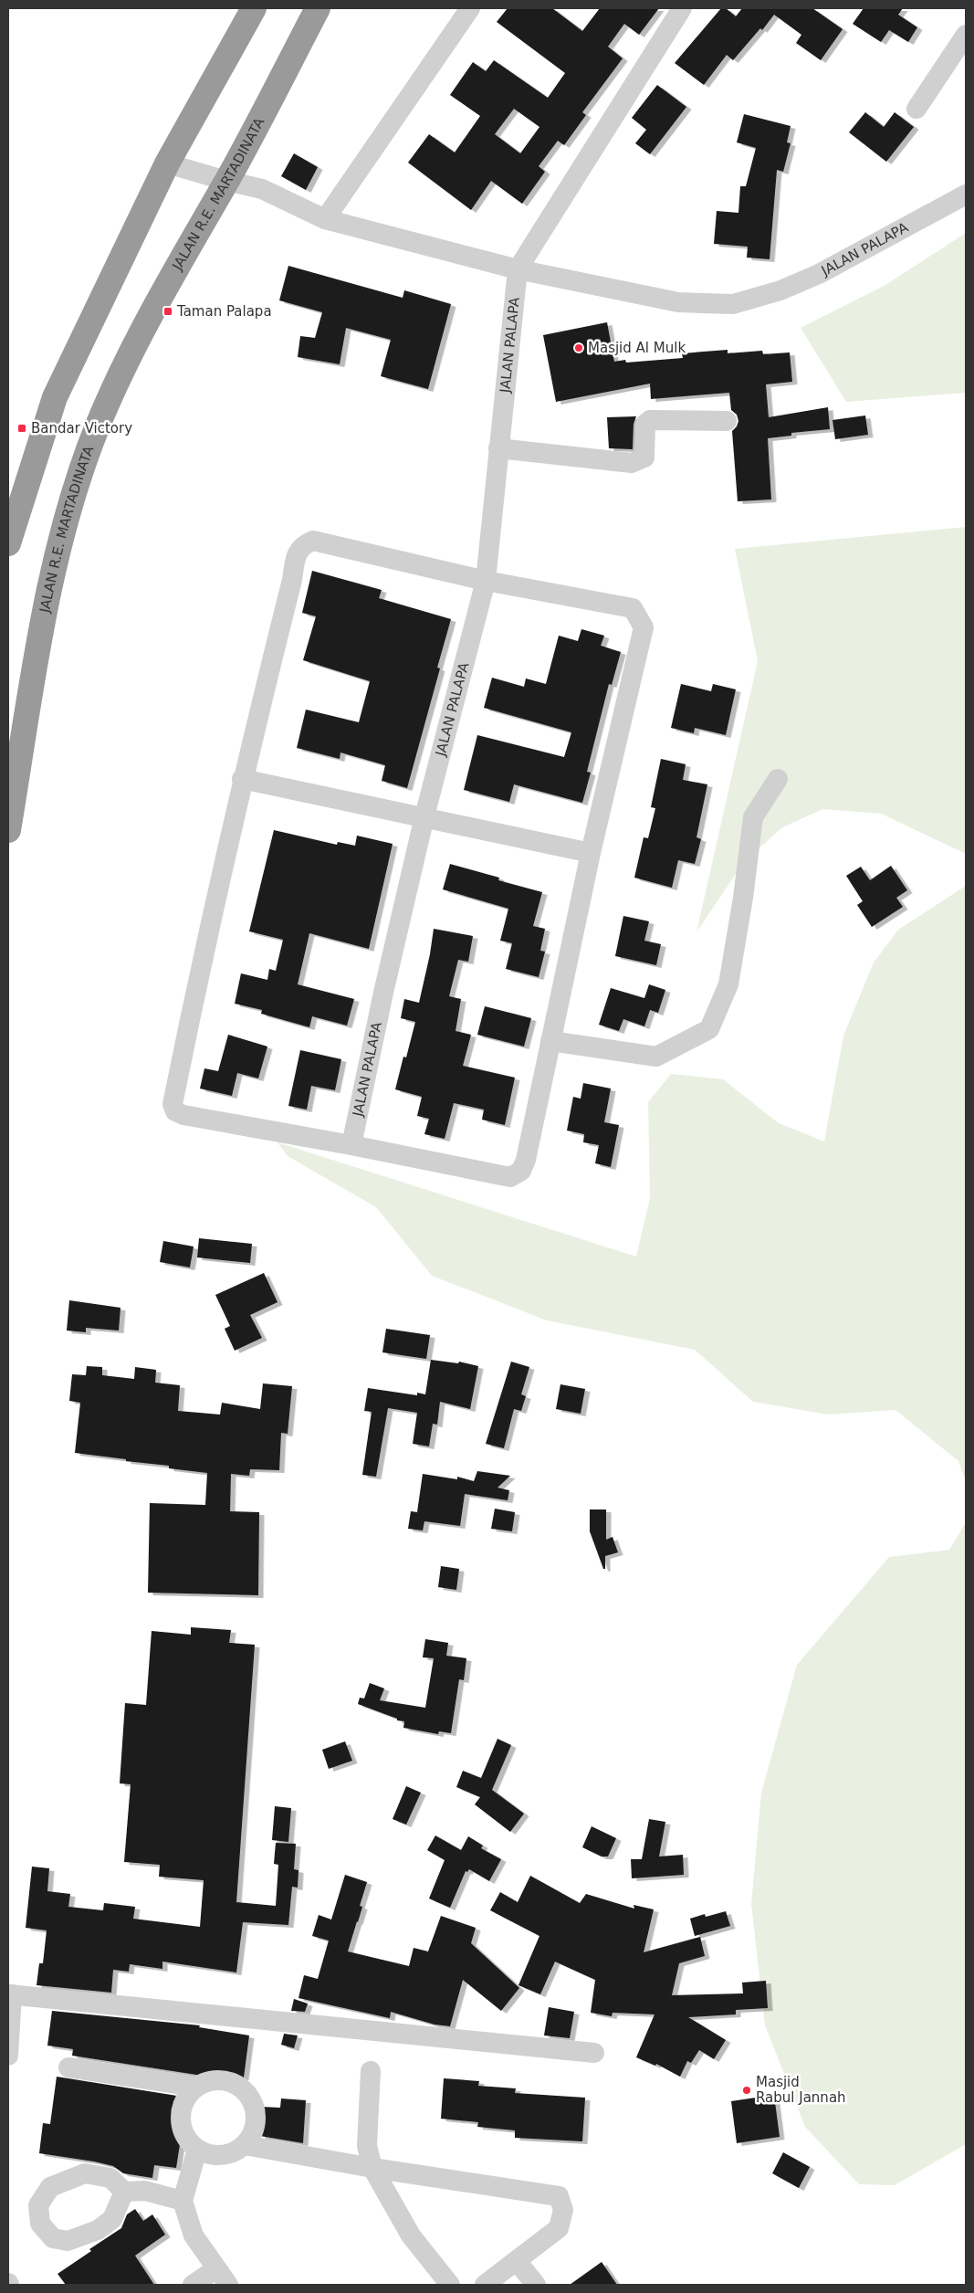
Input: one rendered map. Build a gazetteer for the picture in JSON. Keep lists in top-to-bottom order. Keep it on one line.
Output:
{"streets":{"highway":["JALAN R.E. MARTADINATA"],"street":["JALAN PALAPA"]},"crossings":[["JALAN R.E. MARTADINATA","JALAN PALAPA"]],"places":{"transit":["Taman Palapa","Bandar Victory"],"other":["Masjid Al Mulk","Masjid Rabul Jannah"]}}
